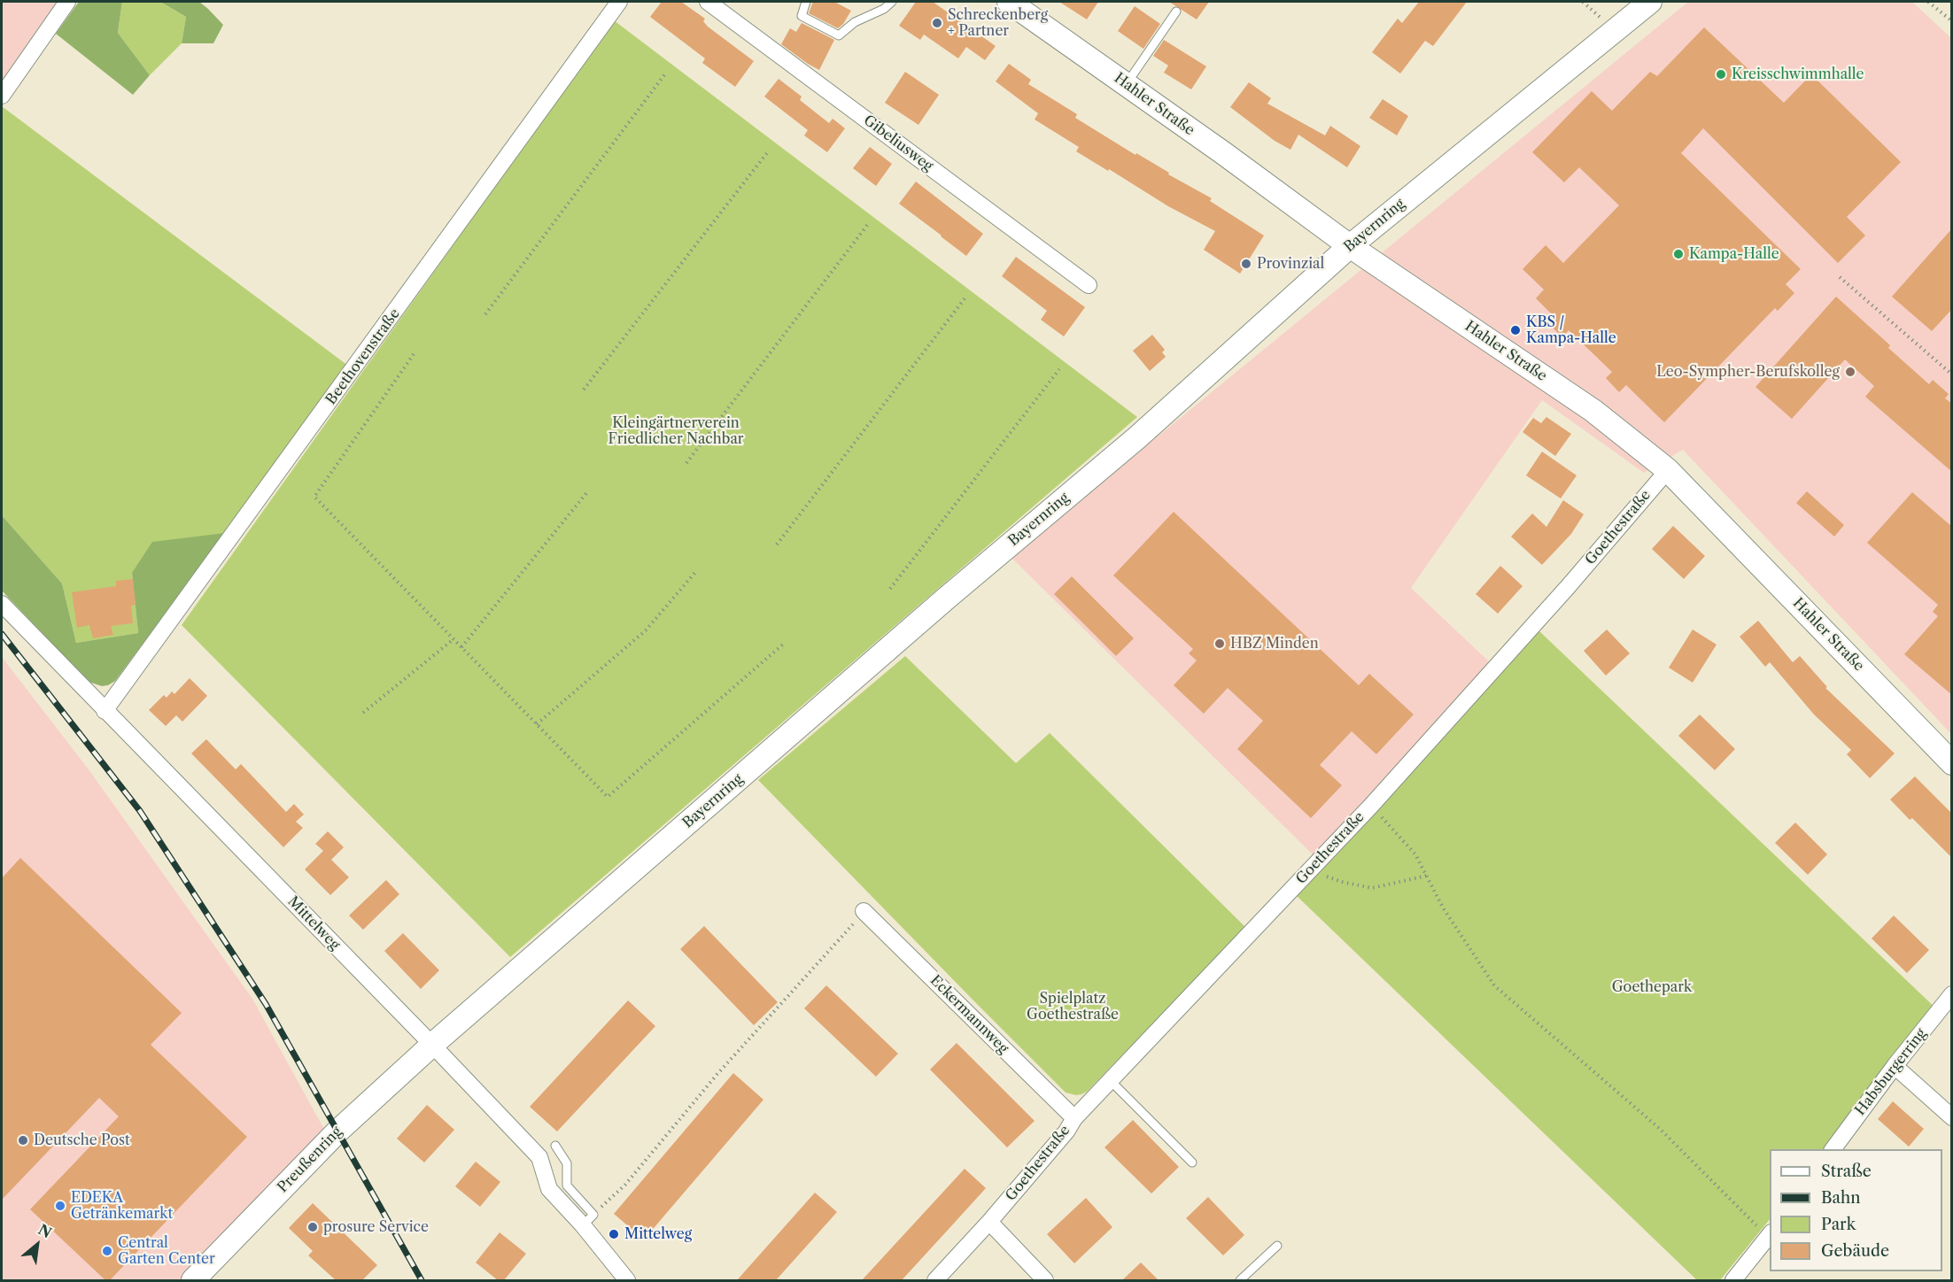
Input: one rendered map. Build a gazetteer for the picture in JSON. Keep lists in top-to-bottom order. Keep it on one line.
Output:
{"streets":{"street":["Hahler Straße","Gibeliusweg","Bayernring","Beethovenstraße","Goethestraße","Mittelweg","Eckermannweg","Habsburgerring","Preußenring"]},"crossings":[["Hahler Straße","Bayernring"],["Hahler Straße","Goethestraße"],["Bayernring","Mittelweg"],["Bayernring","Preußenring"],["Beethovenstraße","Mittelweg"],["Goethestraße","Eckermannweg"],["Mittelweg","Preußenring"]],"parks":["Kleingärtnerverein Friedlicher Nachbar","Goethepark","Spielplatz Goethestraße"],"places":["Schreckenberg + Partner","Kreisschwimmhalle","Kampa-Halle","Provinzial","KBS / Kampa-Halle","Leo-Sympher-Berufskolleg","HBZ Minden","Deutsche Post","EDEKA Getränkemarkt","prosure Service","Mittelweg","Central Garten Center"],"legend":["Straße","Bahn","Park","Gebäude"],"north":"top right"}
